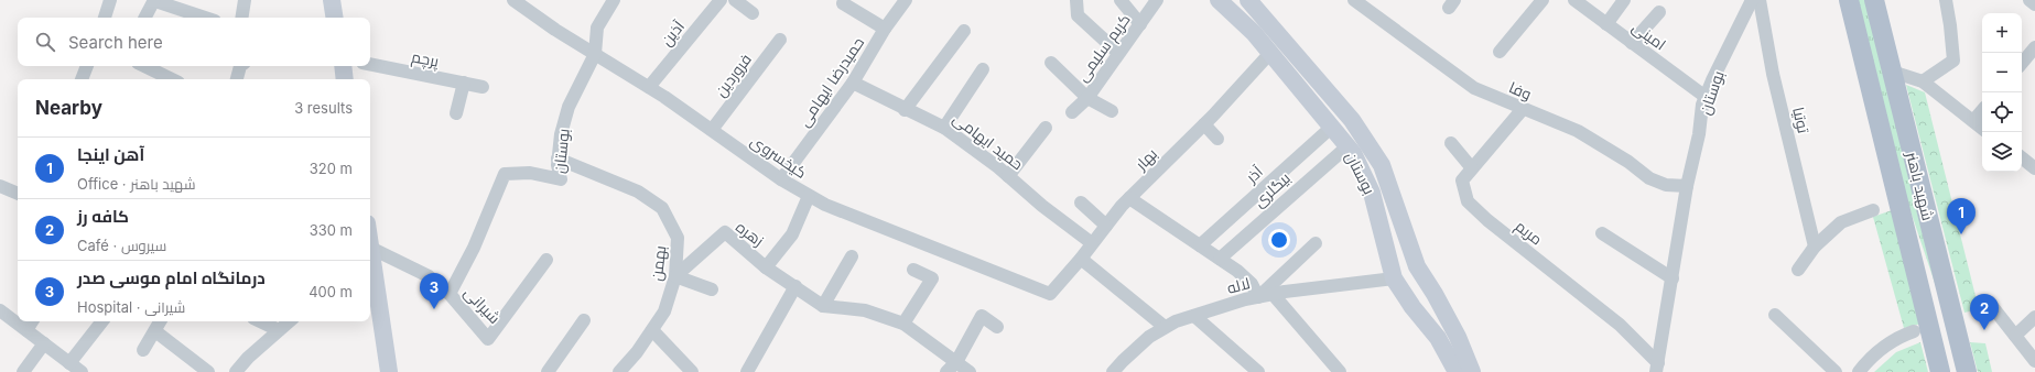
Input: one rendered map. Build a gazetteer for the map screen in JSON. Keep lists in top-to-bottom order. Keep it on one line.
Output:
{"streets":{"main road":["شهید باهنر"],"street":["آذین","امینی","کریم سلیمی","پرچم","فروردین","حمیدرضا ایهامی","وفا","بوستان","توتیا","حمید ایهامی","کیخسروی","بهار","آذر","بیگلری","مریم","زهره","بهمن","لاله","شیرانی"]},"crossings":[["آذین","کیخسروی"],["امینی","بوستان"],["فروردین","کیخسروی"],["حمیدرضا ایهامی","حمید ایهامی"],["حمیدرضا ایهامی","کیخسروی"],["وفا","بوستان"],["وفا","مریم"],["بوستان","کیخسروی"],["بوستان","بهار"],["بوستان","آذر"],["بوستان","بیگلری"],["بوستان","مریم"],["بوستان","بهمن"],["بوستان","لاله"],["بوستان","شیرانی"],["حمید ایهامی","بهار"],["کیخسروی","بهار"],["زهره","بهمن"]],"page":{"map_buttons":["+","−"],"search":"Search here","heading":["Nearby","3 results"],"list":[{"mark":"1","name":"آهن اینجا","note":"Office · شهید باهنر","value":"320 m"},{"mark":"2","name":"کافه رز","note":"Café · سیروس","value":"330 m"},{"mark":"3","name":"درمانگاه امام موسی صدر","note":"Hospital · شیرانی","value":"400 m"}],"pins":["1","3","2"]}}
